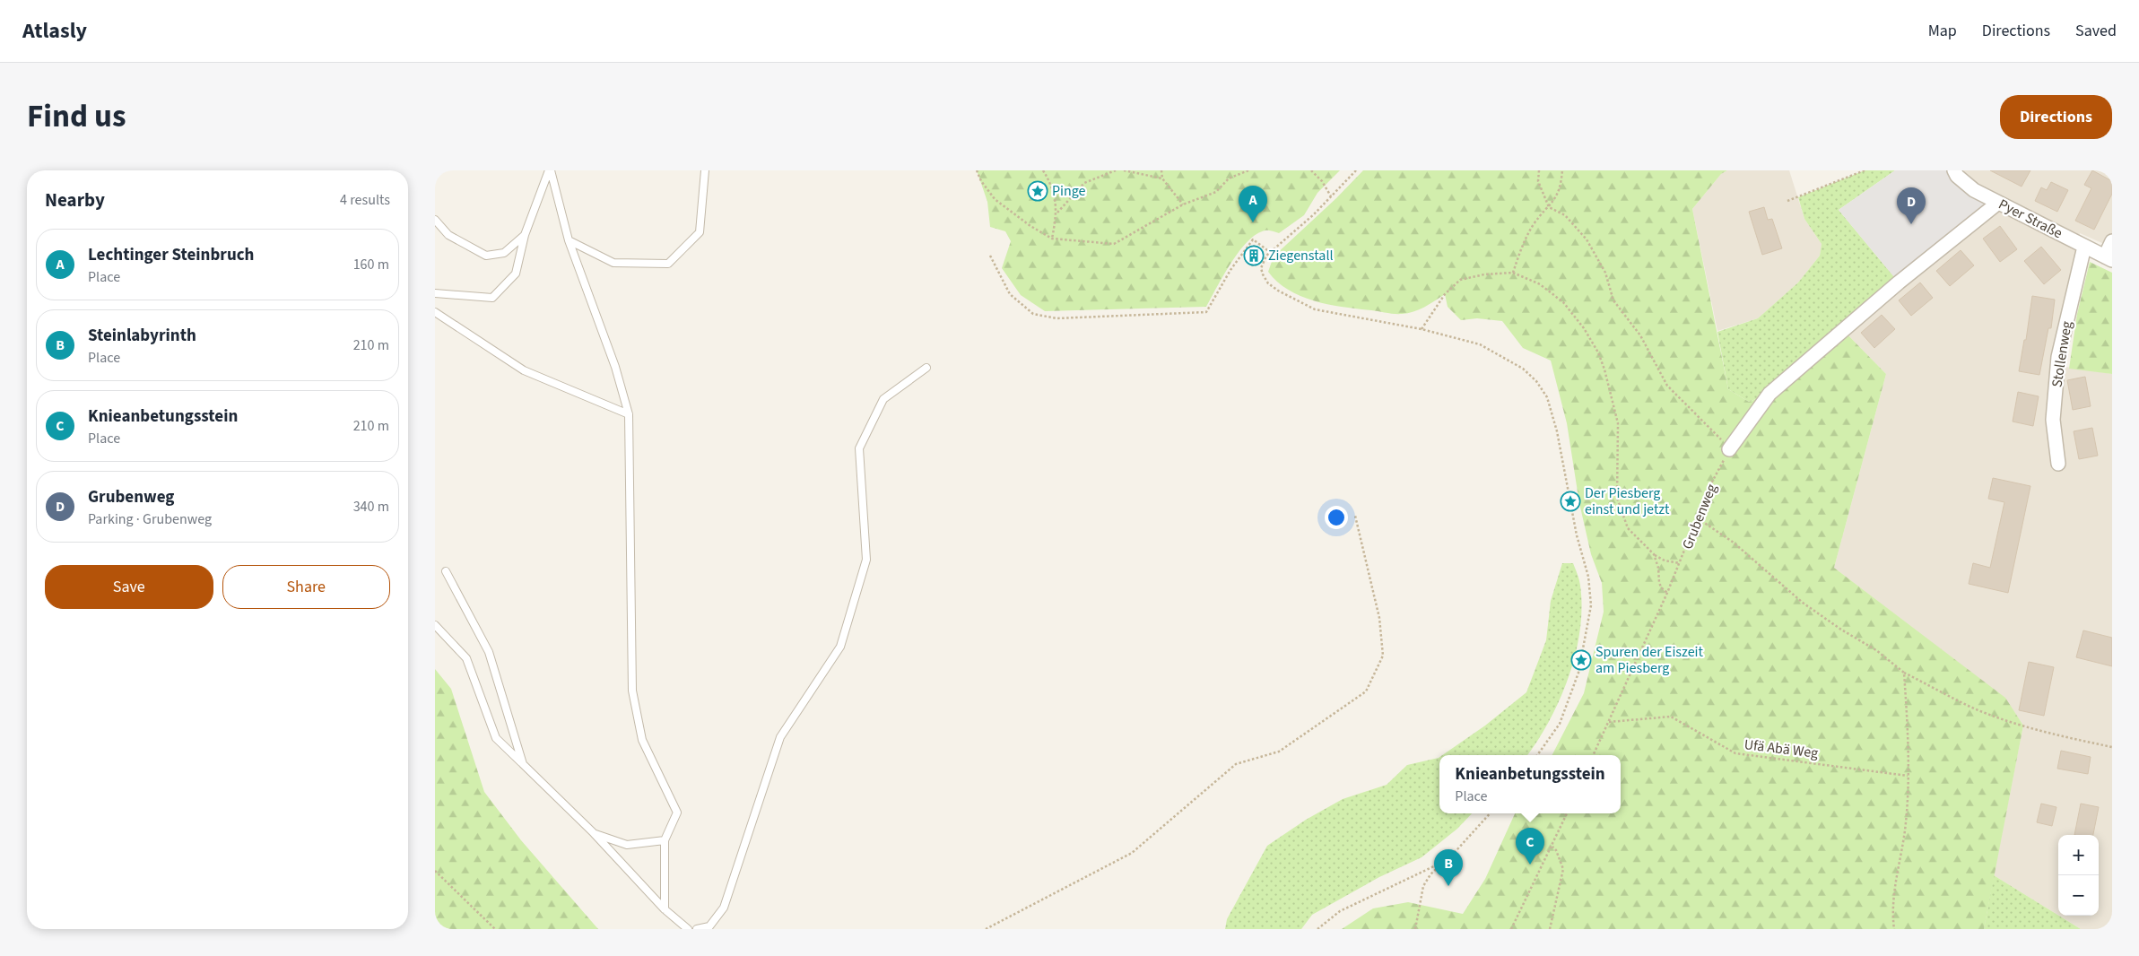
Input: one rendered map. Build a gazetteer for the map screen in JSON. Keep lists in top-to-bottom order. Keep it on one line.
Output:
{"streets":{"street":["Pyer Straße","Stollenweg"],"path":["Grubenweg","Ufä Abä Weg"]},"crossings":[["Pyer Straße","Stollenweg"],["Grubenweg","Ufä Abä Weg"]],"places":{"place":["Pinge","Der Piesberg einst und jetzt","Spuren der Eiszeit am Piesberg"],"building":["Ziegenstall"]},"page":{"header":"Atlasly","nav":["Map","Directions","Saved"],"title":"Find us","buttons":["Directions",["Save","Share"]],"heading":["Nearby","4 results"],"pins":["A","D","C","B"],"list":[{"mark":"A","name":"Lechtinger Steinbruch","note":"Place","value":"160 m"},{"mark":"B","name":"Steinlabyrinth","note":"Place","value":"210 m"},{"mark":"C","name":"Knieanbetungsstein","note":"Place","value":"210 m"},{"mark":"D","name":"Grubenweg","note":"Parking · Grubenweg","value":"340 m"}],"popup":["Knieanbetungsstein","Place"],"map_buttons":["+","−"]}}
